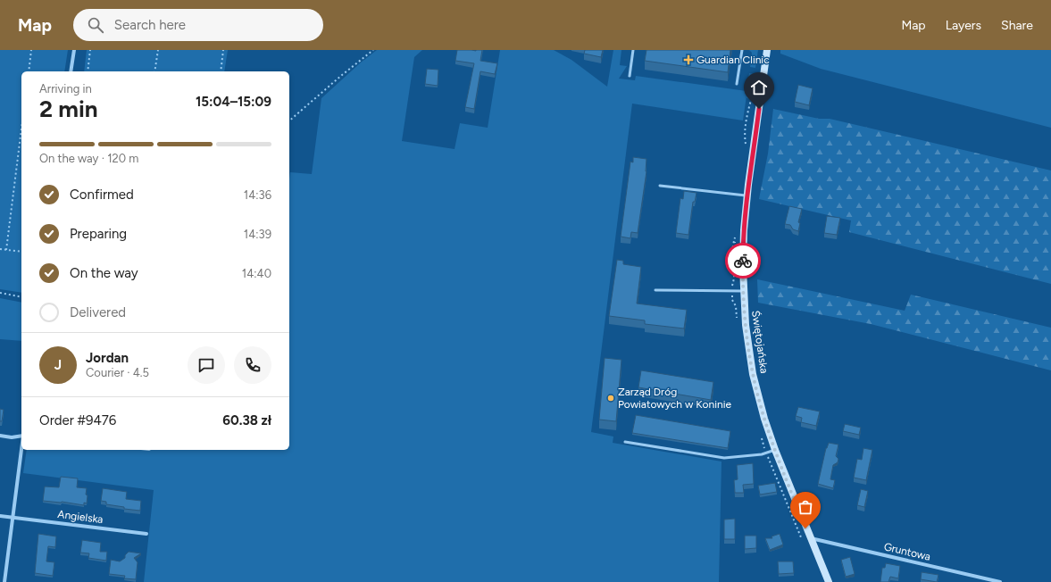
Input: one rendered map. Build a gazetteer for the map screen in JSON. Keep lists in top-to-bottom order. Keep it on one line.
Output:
{"streets":{"street":["Świętojańska","Angielska","Gruntowa"]},"crossings":[["Świętojańska","Gruntowa"]],"places":{"health":["Guardian Clinic"],"other":["Zarząd Dróg Powiatowych w Koninie"]},"page":{"header":"Map","search":"Search here","nav":["Map","Layers","Share"],"heading":["2 min","Arriving in","15:04–15:09"],"panel":["Jordan","Courier · 4.5","Order #9476","60.38 zł"],"bar":"On the way · 120 m","list":[["Confirmed","14:36"],["Preparing","14:39"],["On the way","14:40"],"Delivered"],"round":"J"}}
